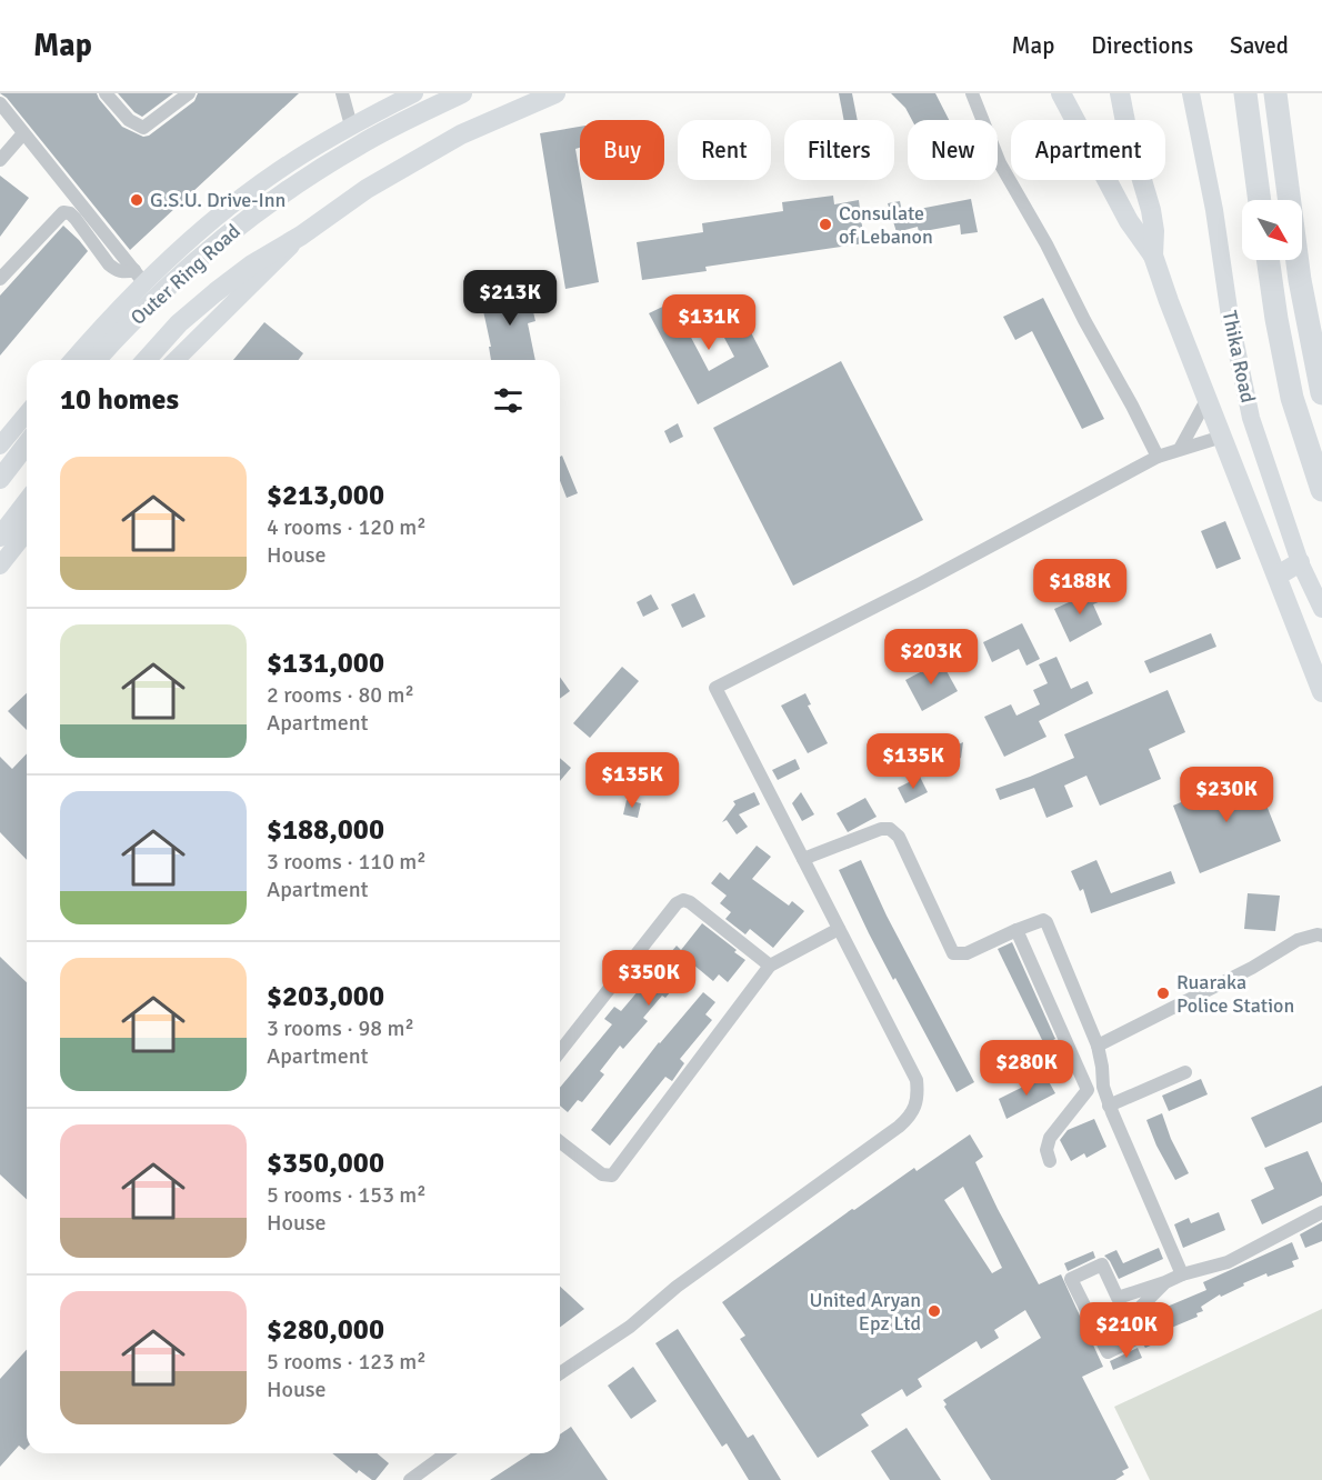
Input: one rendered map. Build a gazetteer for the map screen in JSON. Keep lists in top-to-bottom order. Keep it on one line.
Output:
{"streets":{"main road":["Outer Ring Road","Thika Road"]},"places":["G.S.U. Drive-Inn","Consulate of Lebanon","Ruaraka Police Station","United Aryan Epz Ltd"],"north":"bottom right","page":{"header":"Map","nav":["Map","Directions","Saved"],"chip":["Buy","Rent","Filters","New","Apartment"],"price":["$213K","$131K","$188K","$203K","$135K","$135K","$230K","$350K","$280K","$210K"],"heading":"10 homes","list":[{"name":"$213,000","note":"4 rooms · 120 m² · House"},{"name":"$131,000","note":"2 rooms · 80 m² · Apartment"},{"name":"$188,000","note":"3 rooms · 110 m² · Apartment"},{"name":"$203,000","note":"3 rooms · 98 m² · Apartment"},{"name":"$350,000","note":"5 rooms · 153 m² · House"},{"name":"$280,000","note":"5 rooms · 123 m² · House"}]}}
